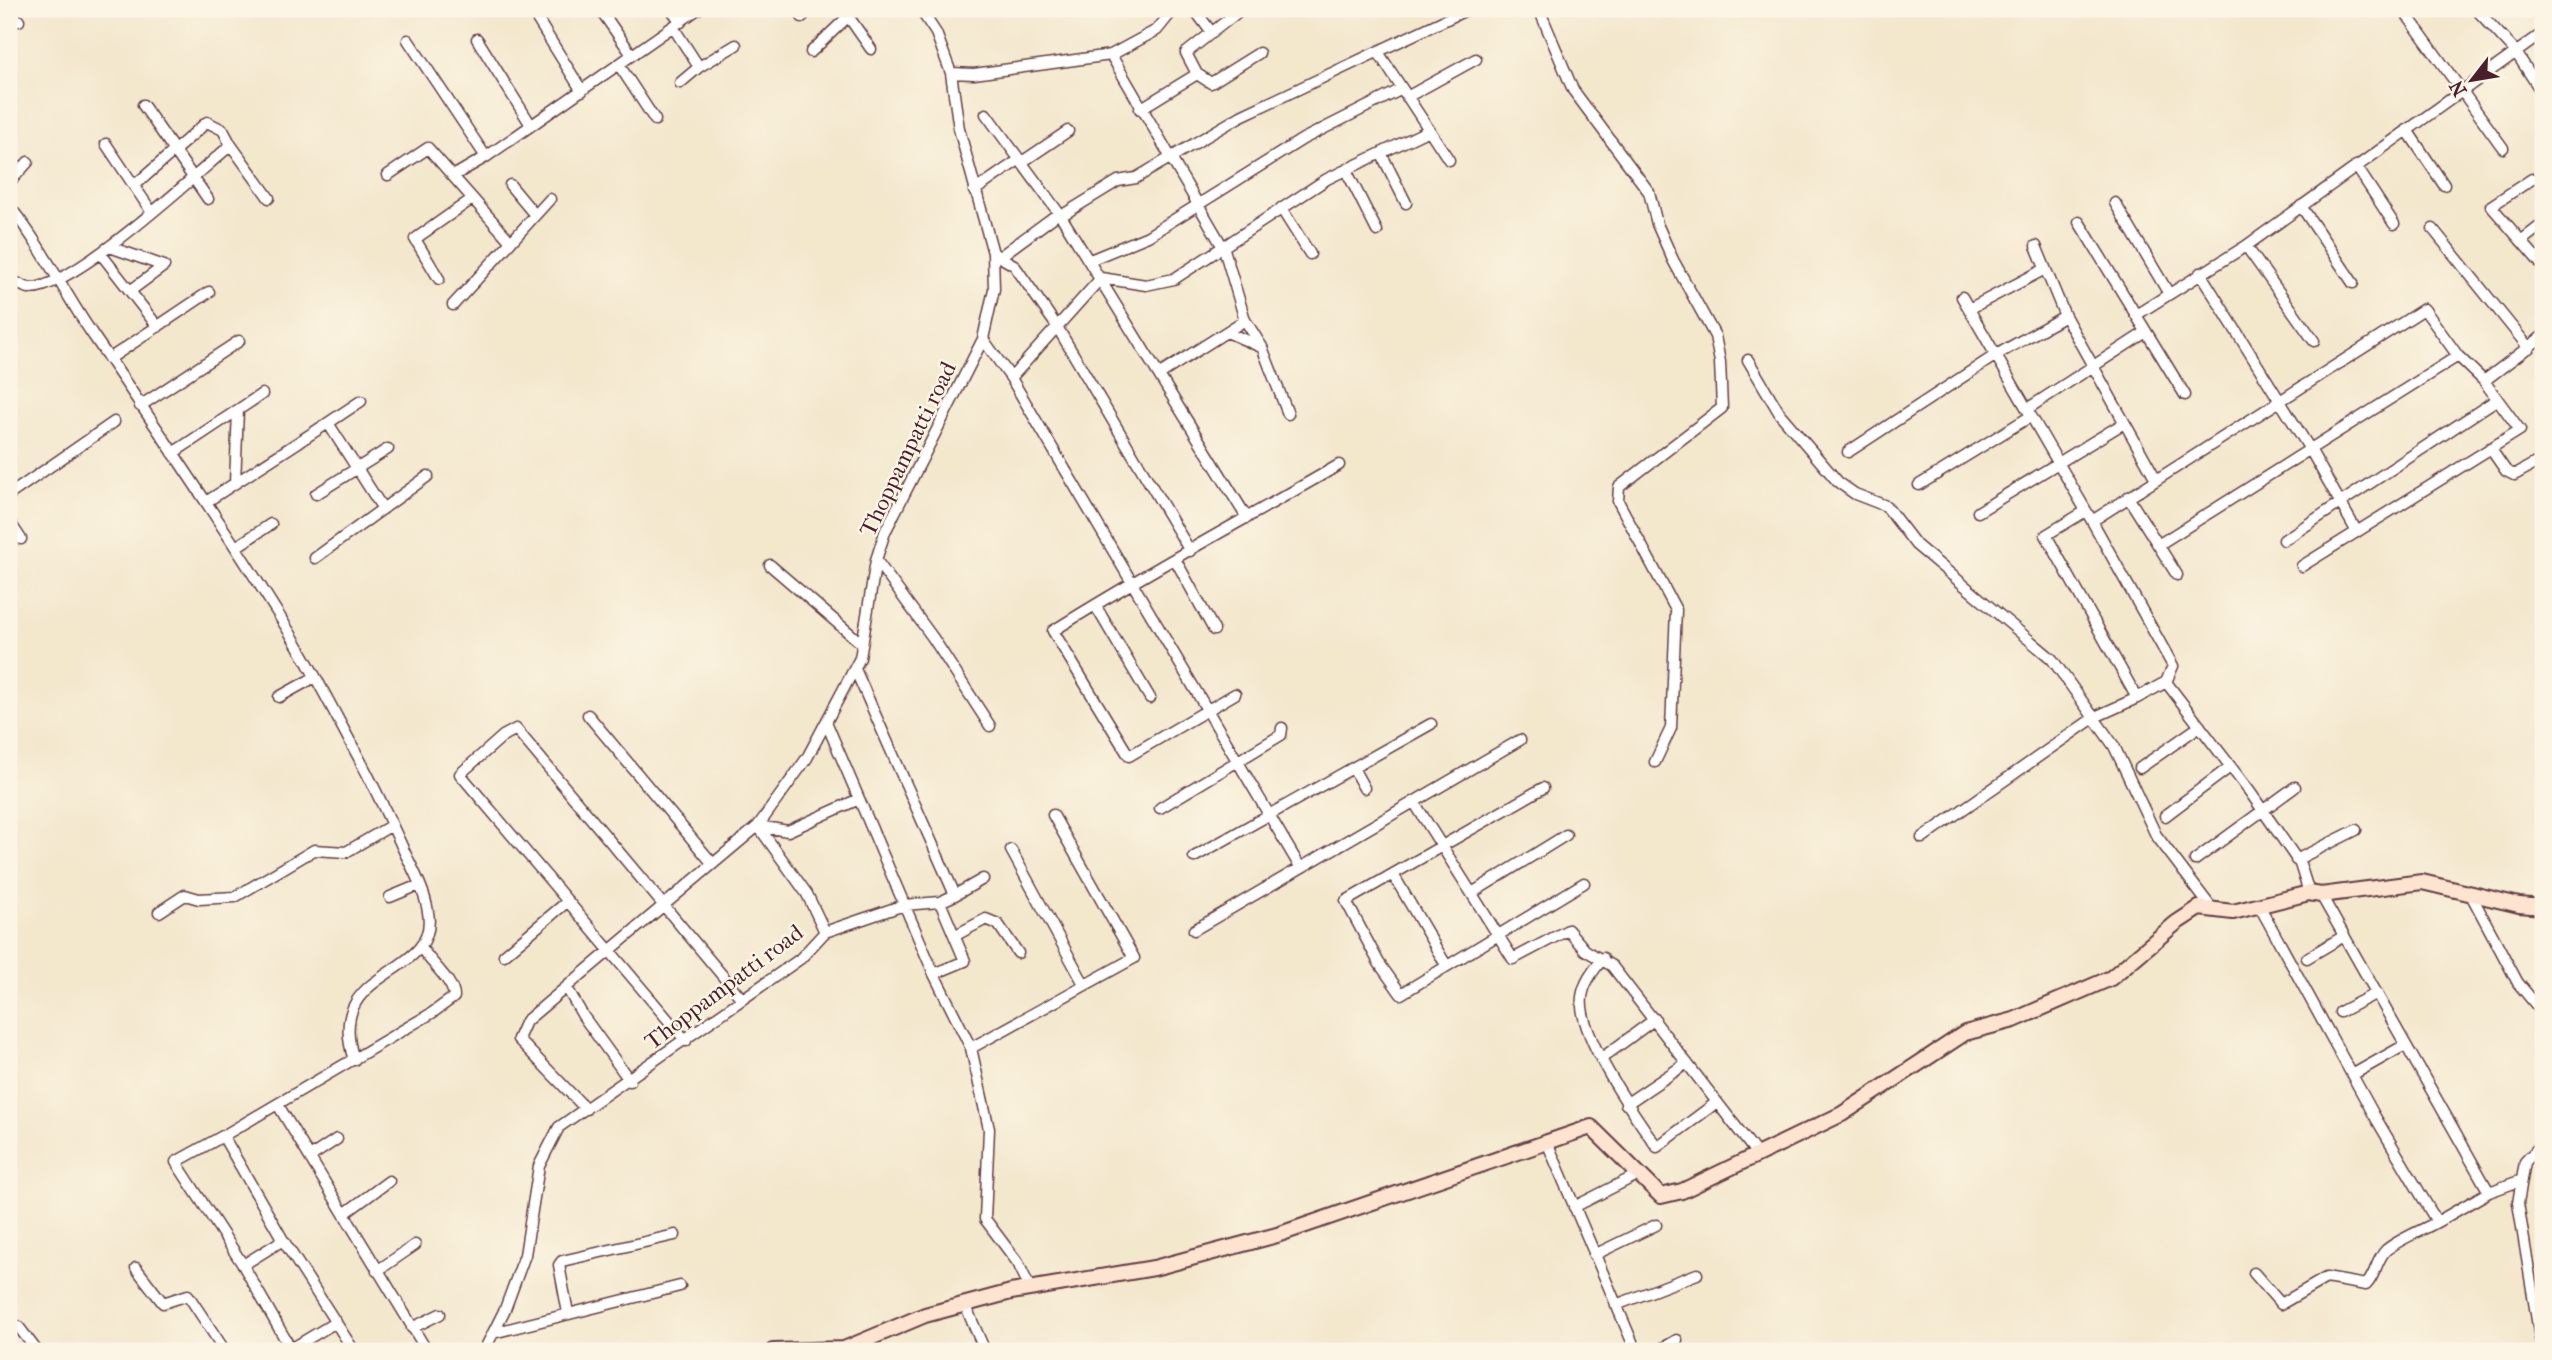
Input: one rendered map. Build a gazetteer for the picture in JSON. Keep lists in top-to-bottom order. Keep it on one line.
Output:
{"streets":{"street":["Thoppampatti road"]},"north":"bottom left"}
